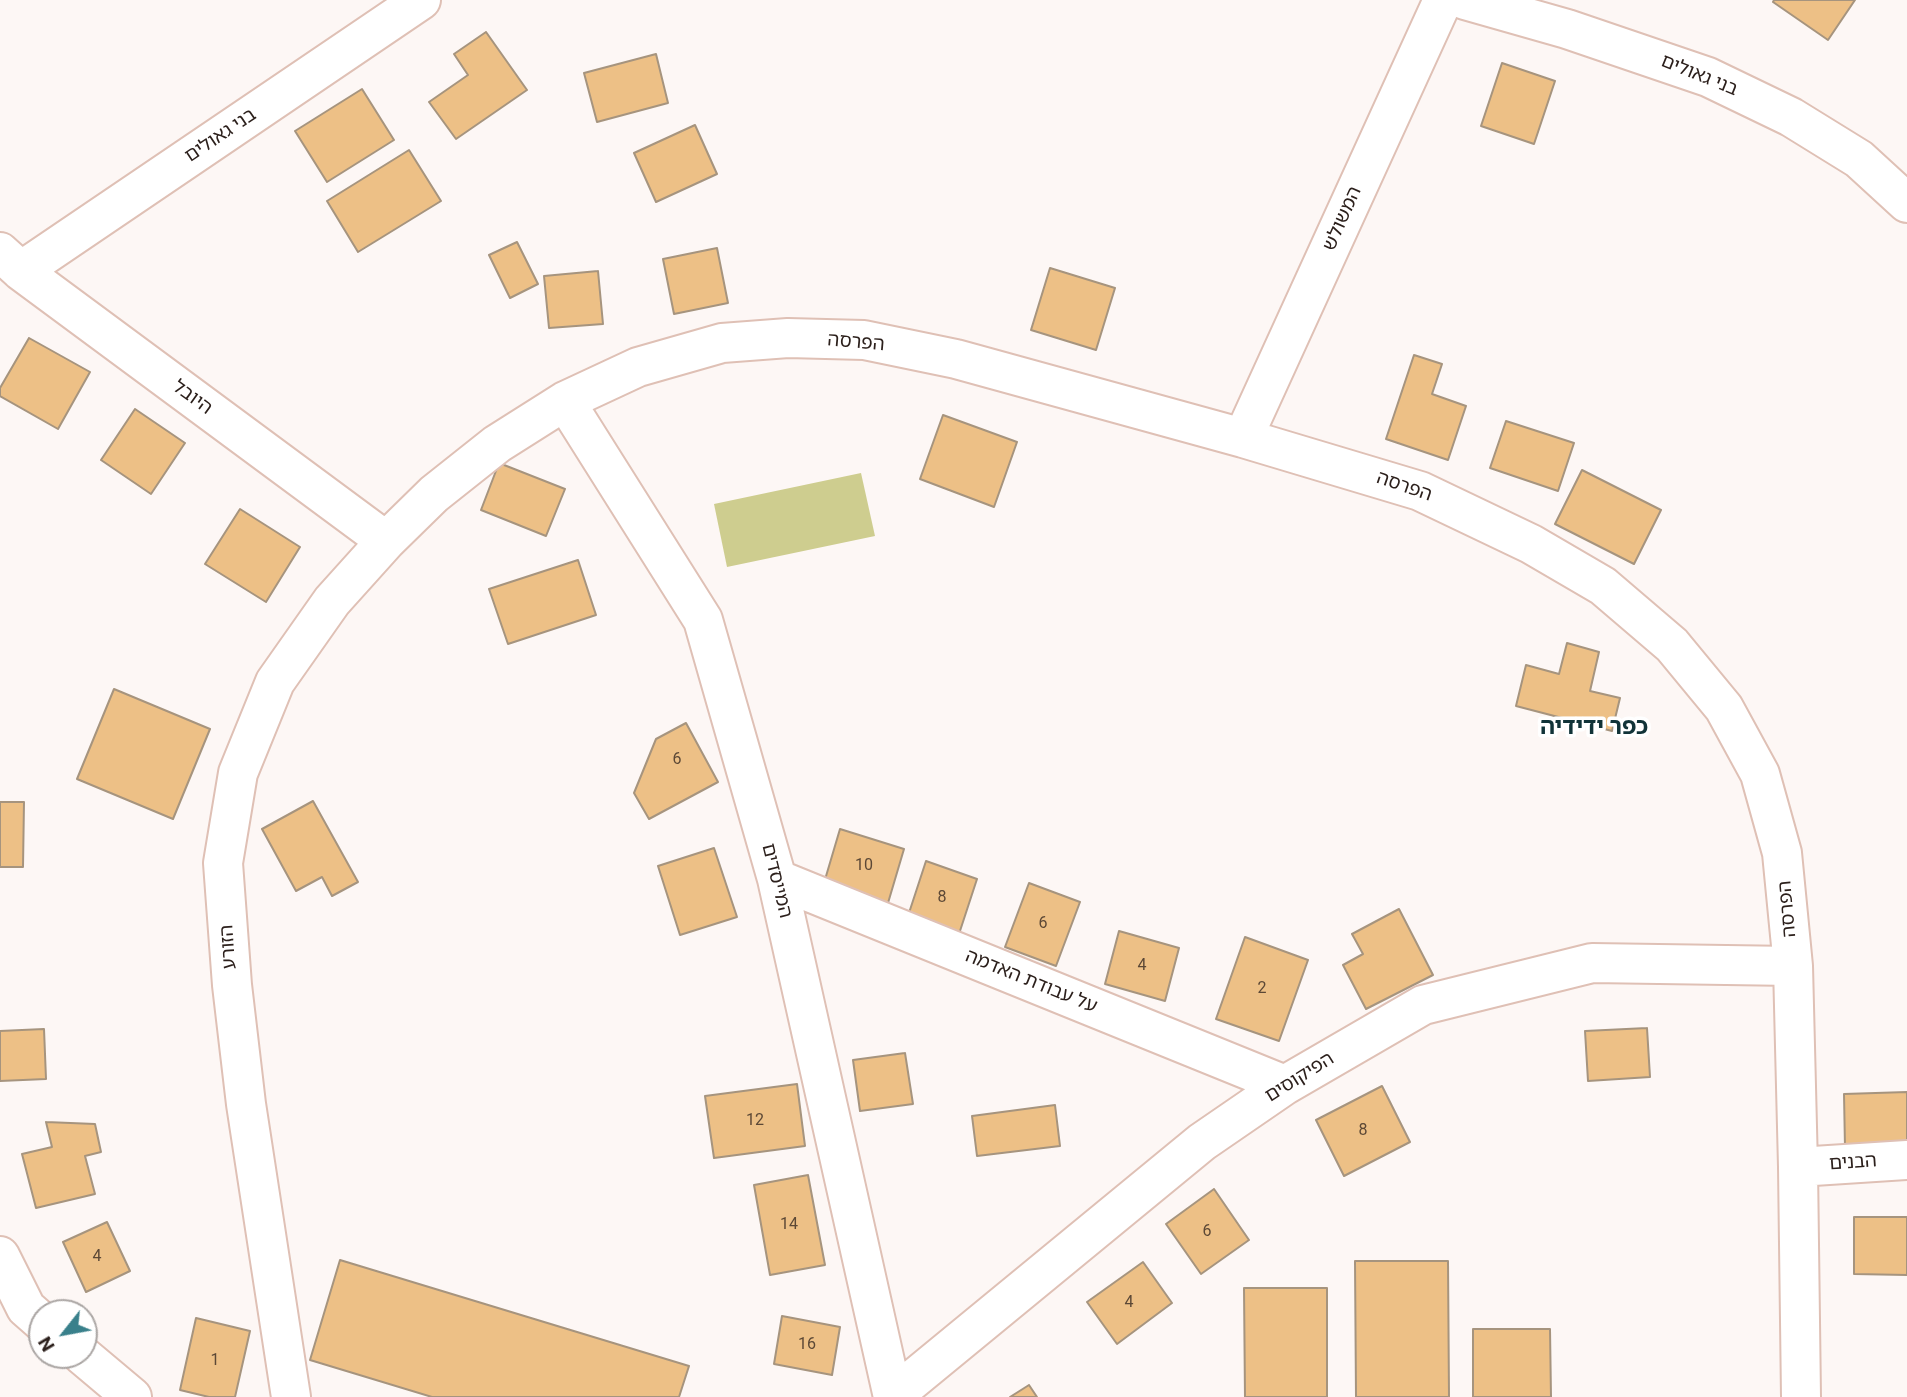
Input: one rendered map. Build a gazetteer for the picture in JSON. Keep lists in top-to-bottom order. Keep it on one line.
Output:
{"streets":{"street":["בני גאולים","המשולש","הפרסה","היובל","המייסדים","הזורע","על עבודת האדמה","הפיקוסים","הבנים"]},"crossings":[["בני גאולים","היובל"],["המשולש","הפרסה"],["הפרסה","היובל"],["הפרסה","המייסדים"],["הפרסה","הזורע"],["הפרסה","הפיקוסים"],["הפרסה","הבנים"],["היובל","הזורע"],["המייסדים","על עבודת האדמה"],["המייסדים","הפיקוסים"],["על עבודת האדמה","הפיקוסים"]],"districts":["כפר ידידיה"],"house_numbers":["6","10","8","6","4","2","12","8","14","6","4","4","16","1"],"north":"bottom left"}
